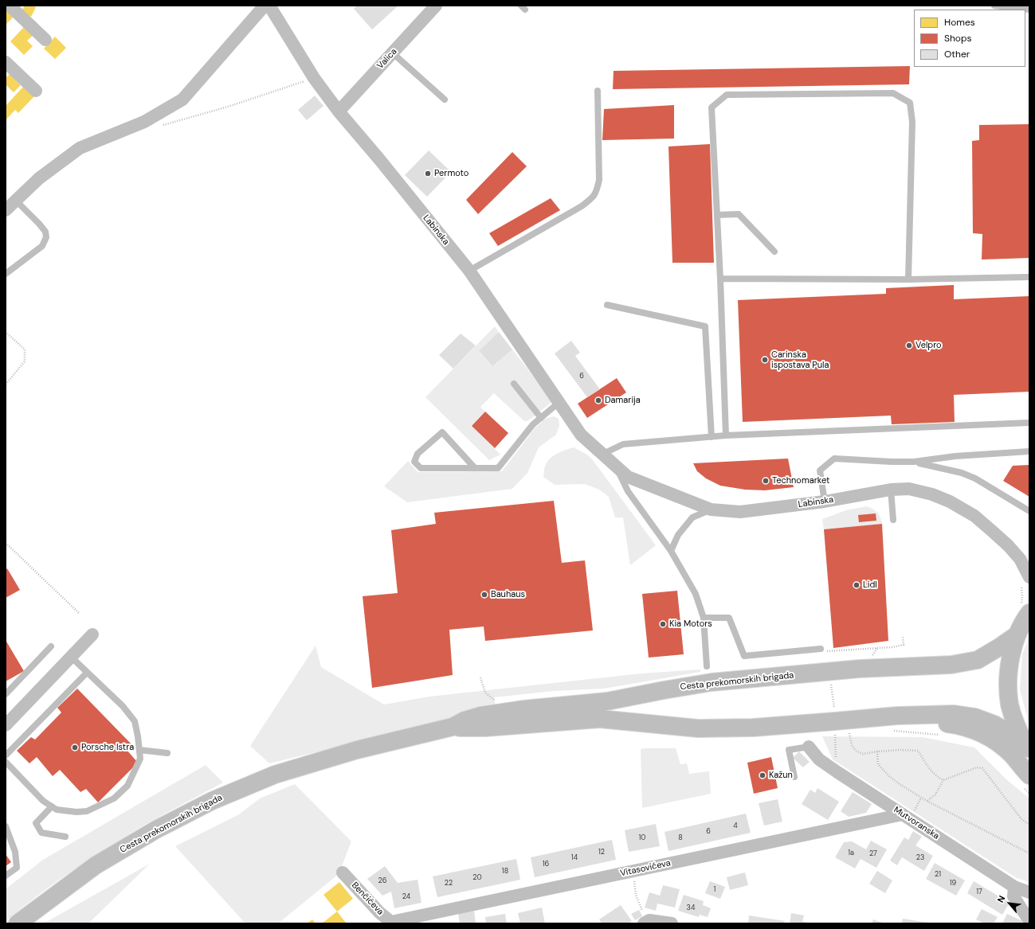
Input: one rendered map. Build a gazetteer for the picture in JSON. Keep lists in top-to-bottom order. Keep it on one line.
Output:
{"streets":{"main road":["Cesta prekomorskih brigada"],"street":["Valica","Labinska","Mutvoranska","Vitasovićeva","Benčićeva"]},"crossings":[["Valica","Labinska"],["Mutvoranska","Vitasovićeva"],["Vitasovićeva","Benčićeva"]],"places":["Permoto","Velpro","Carinska ispostava Pula","Damarija","Technomarket","Lidl","Bauhaus","Kia Motors","Porsche Istra","Kažun"],"house_numbers":["6","4","6","10","8","12","1a","27","14","23","16","18","21","20","26","22","19","1","17","24","34"],"legend":["Homes","Shops","Other"],"north":"top left"}
